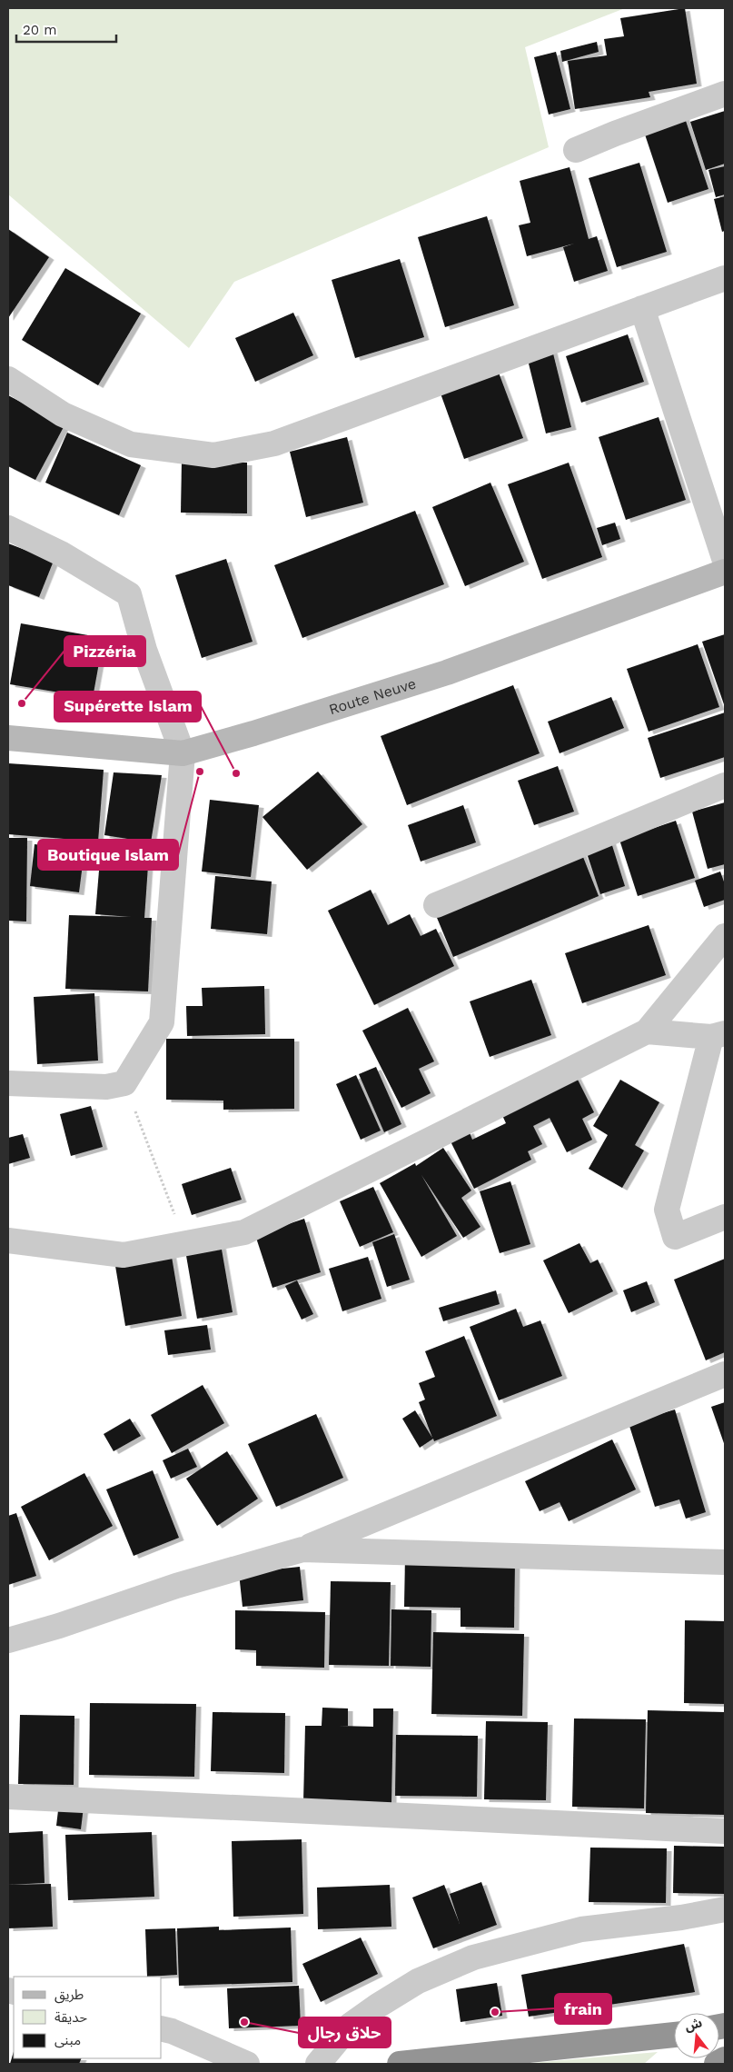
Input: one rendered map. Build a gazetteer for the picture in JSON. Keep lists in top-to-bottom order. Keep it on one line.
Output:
{"streets":{"main road":["Route Neuve"]},"places":["Pizzéria","Boutique Islam","Supérette Islam","frain","حلاق رجال"],"legend":["طريق","حديقة","مبنى"],"scale_bar":"20 m","north":"top"}
